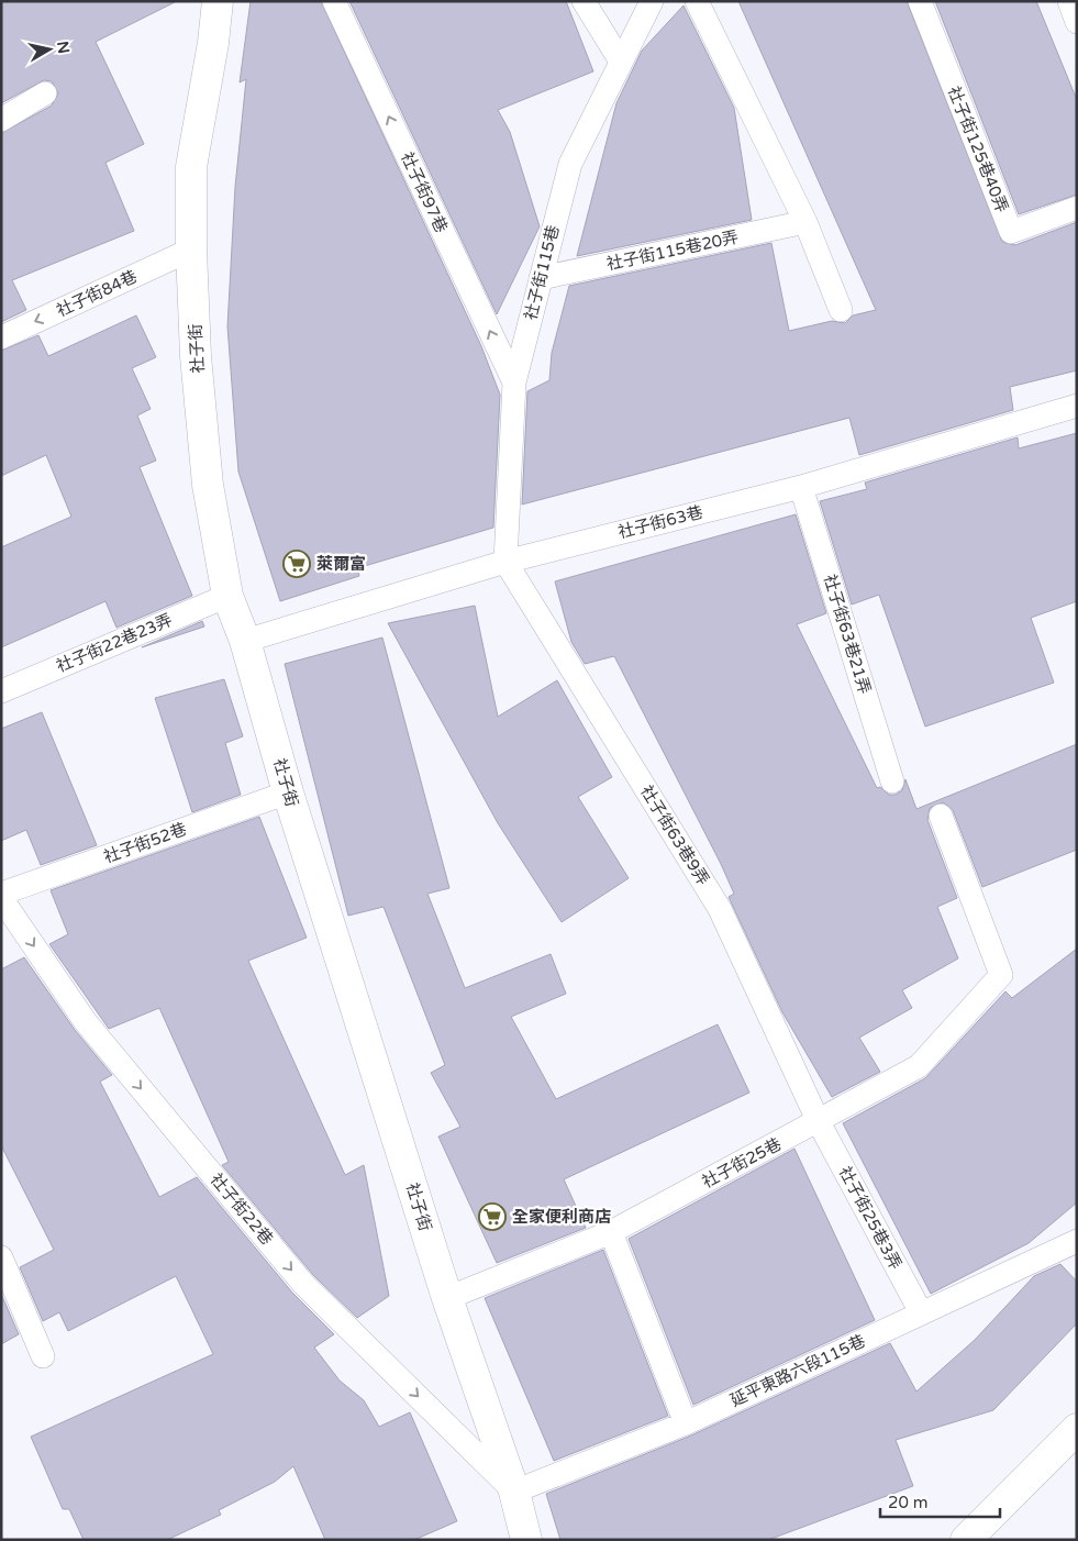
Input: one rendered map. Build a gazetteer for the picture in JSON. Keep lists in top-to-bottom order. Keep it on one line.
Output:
{"streets":{"street":["社子街"],"lane":["社子街125巷40弄","社子街97巷","社子街115巷20弄","社子街115巷","社子街84巷","社子街63巷","社子街63巷21弄","社子街22巷23弄","社子街63巷9弄","社子街52巷","社子街25巷","社子街22巷","社子街25巷3弄","延平東路六段115巷"]},"crossings":[["社子街97巷","社子街115巷"],["社子街115巷20弄","社子街115巷"],["社子街115巷","社子街63巷"],["社子街115巷","社子街63巷9弄"],["社子街84巷","社子街"],["社子街","社子街63巷"],["社子街","社子街22巷23弄"],["社子街","社子街52巷"],["社子街","社子街25巷"],["社子街","社子街22巷"],["社子街","延平東路六段115巷"],["社子街63巷","社子街63巷21弄"],["社子街63巷","社子街63巷9弄"],["社子街63巷9弄","社子街25巷"],["社子街63巷9弄","社子街25巷3弄"],["社子街25巷","社子街25巷3弄"],["社子街22巷","延平東路六段115巷"],["社子街25巷3弄","延平東路六段115巷"]],"one_way":["社子街97巷","社子街84巷","社子街22巷"],"places":{"supermarket":["萊爾富","全家便利商店"]},"scale_bar":"20 m","north":"right"}
